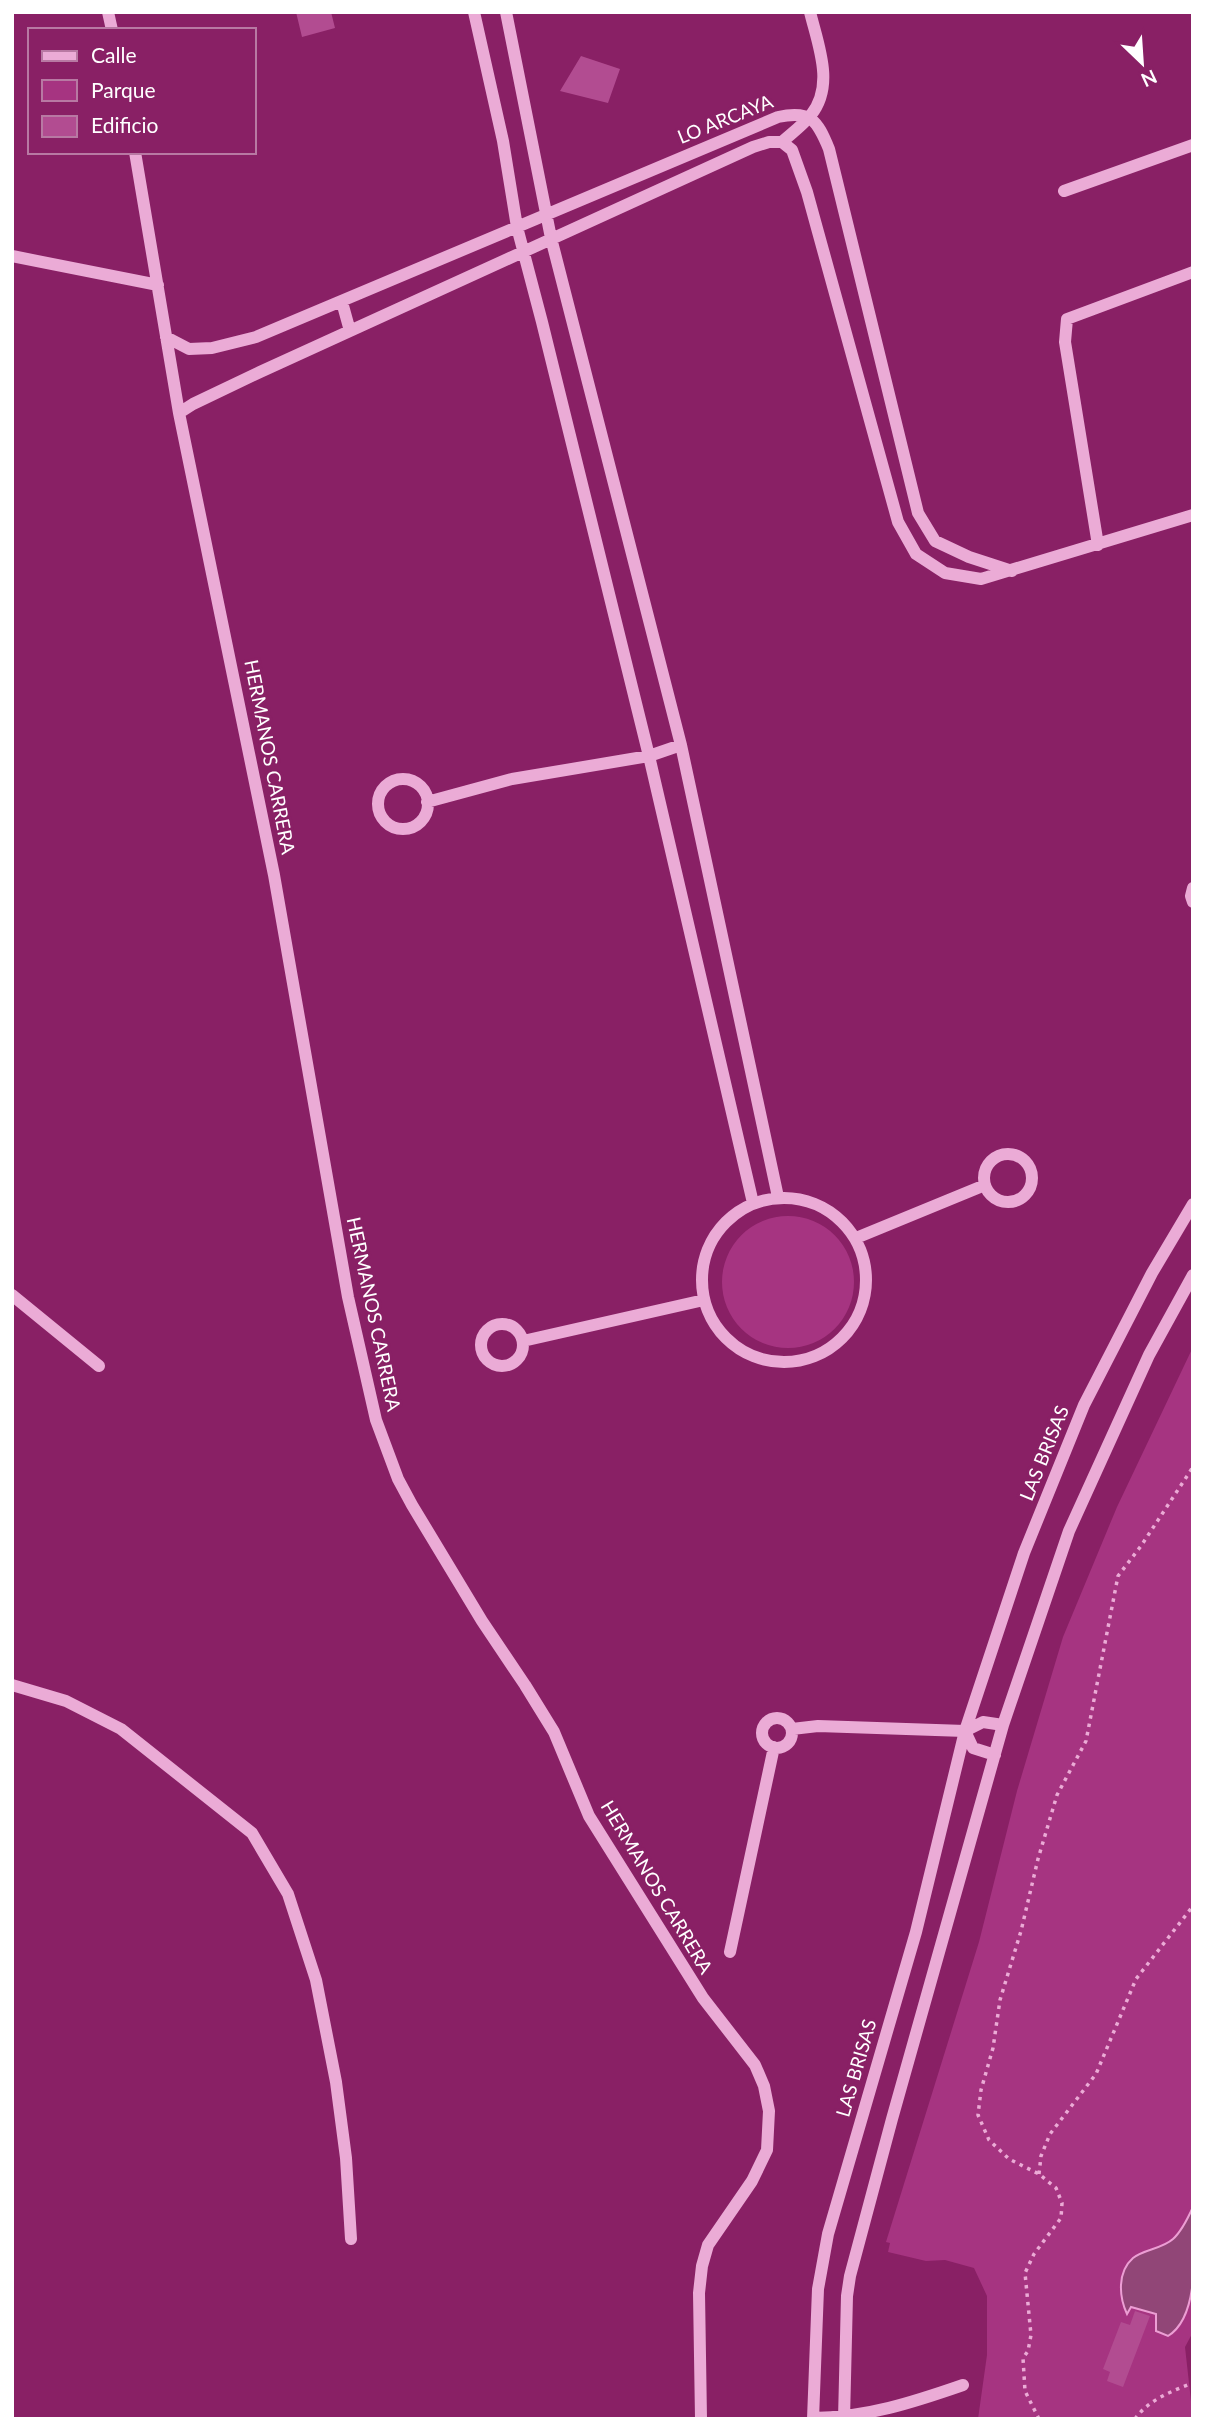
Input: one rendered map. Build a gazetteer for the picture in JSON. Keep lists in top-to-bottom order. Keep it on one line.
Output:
{"streets":{"street":["LO ARCAYA","HERMANOS CARRERA","LAS BRISAS"]},"crossings":[["LO ARCAYA","HERMANOS CARRERA"]],"legend":["Calle","Parque","Edificio"],"north":"bottom right"}
